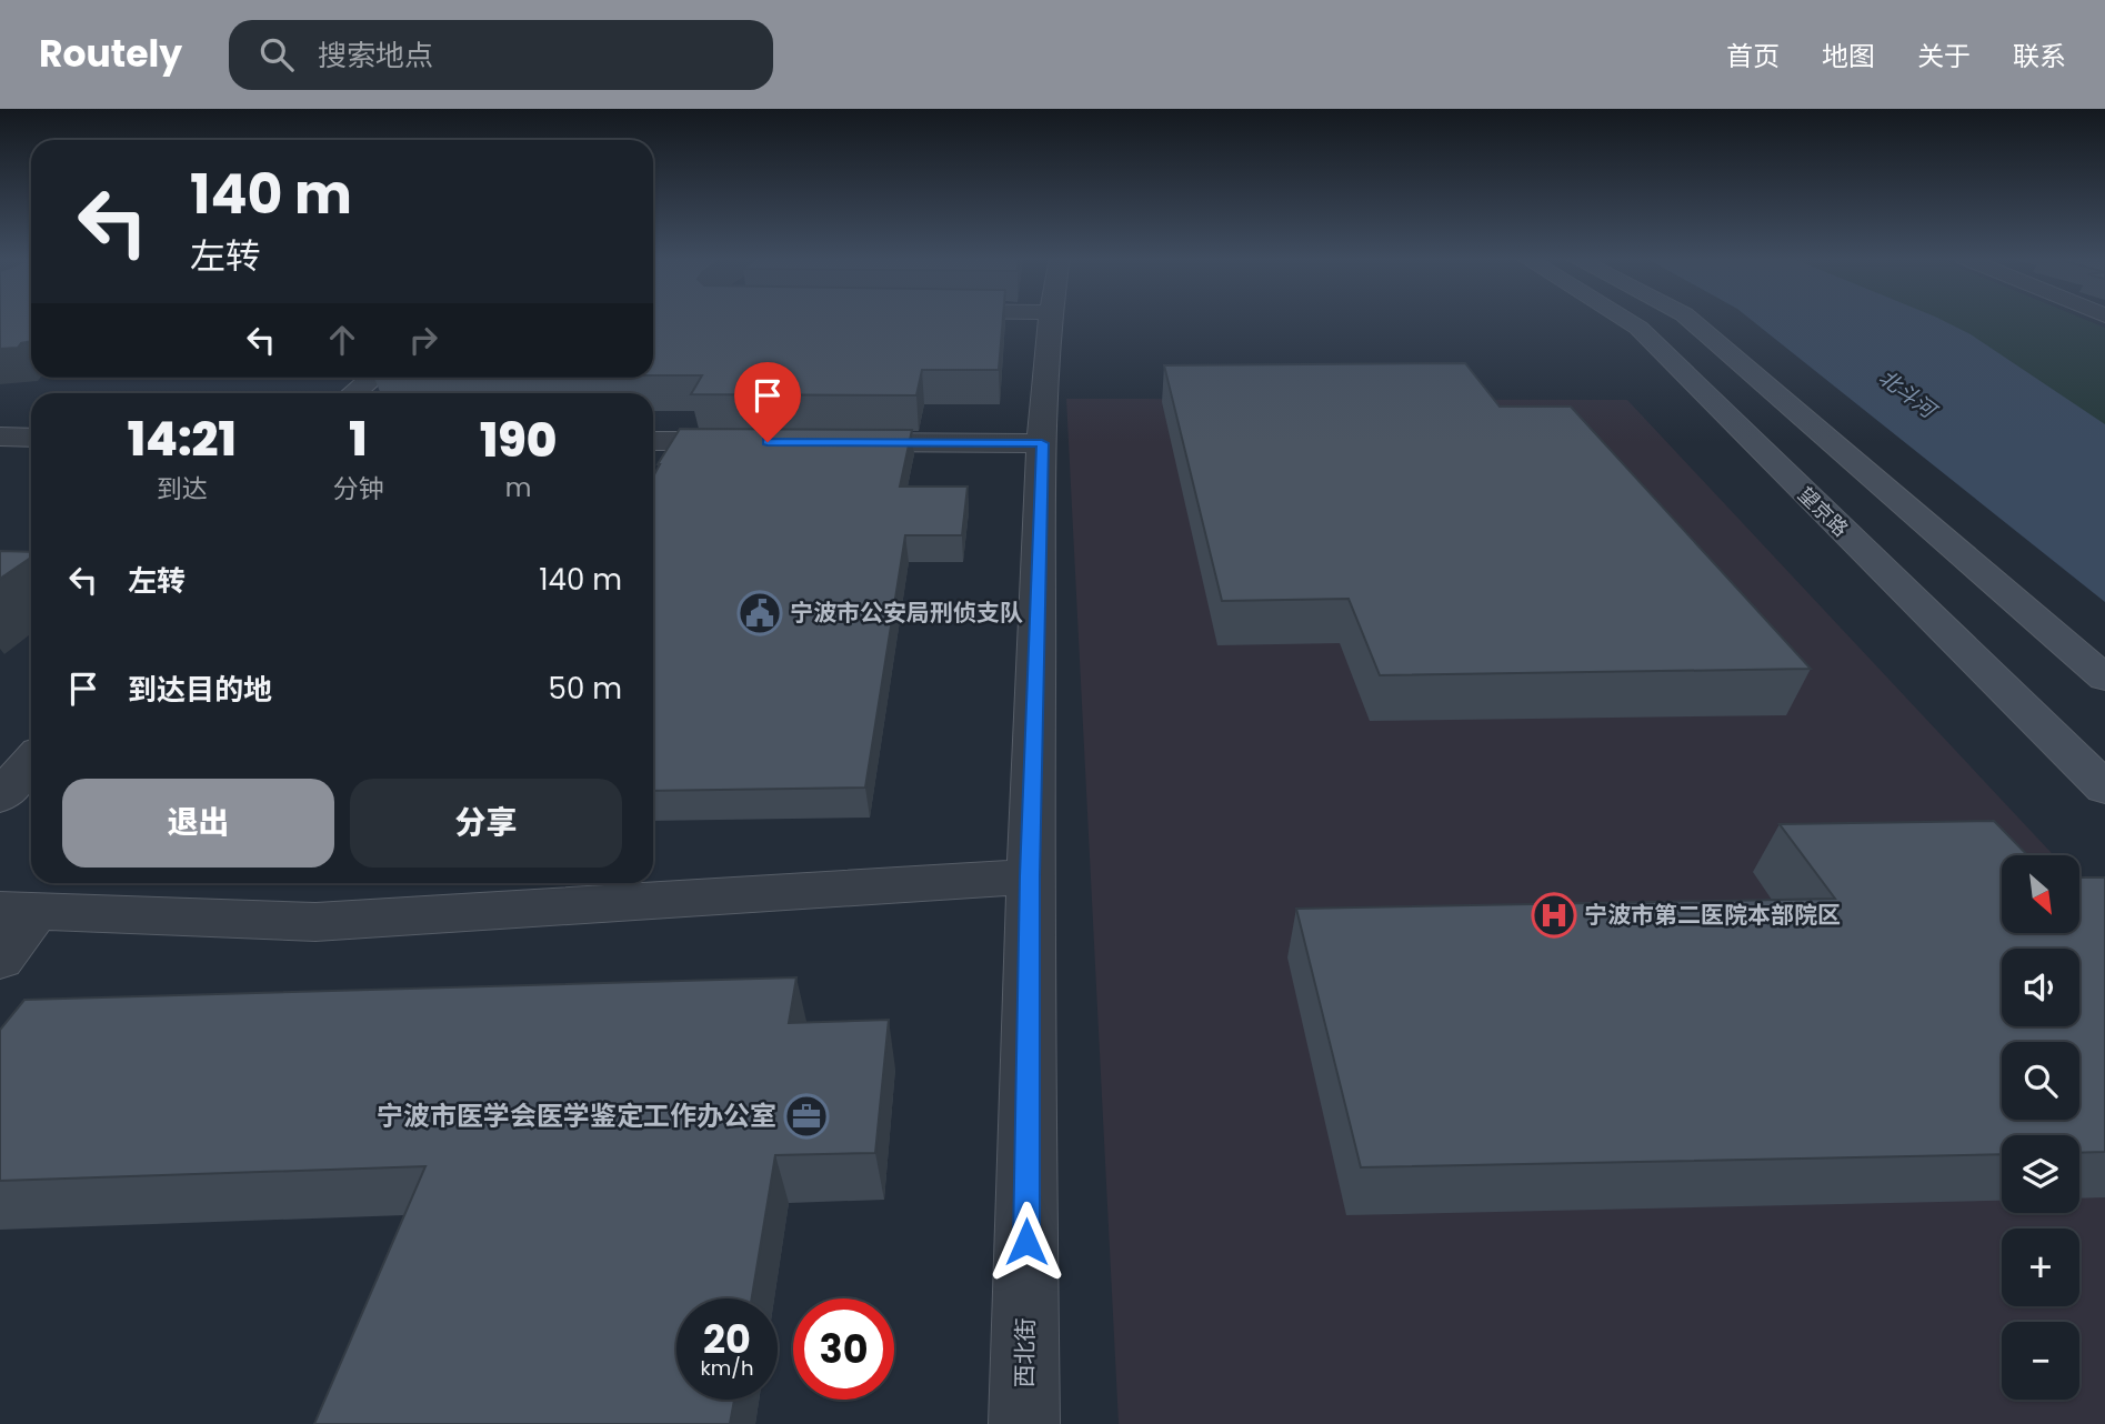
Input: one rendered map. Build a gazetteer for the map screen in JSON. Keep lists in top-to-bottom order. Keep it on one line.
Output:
{"streets":{"main road":["望京路"],"street":["西北街"]},"water":["北斗河"],"places":{"public building":["宁波市公安局刑侦支队"],"hospital":["宁波市第二医院本部院区"],"office":["宁波市医学会医学鉴定工作办公室"]},"north":"bottom right","page":{"header":"Routely","search":"搜索地点","nav":["首页","地图","关于","联系"],"turn":["140 m","左转"],"eta":["14:21","到达","1","分钟","190","m"],"list":[{"name":"左转","value":"140 m"},{"name":"到达目的地","value":"50 m"}],"buttons":["退出","分享"],"map_buttons":["+","−"],"speed":"20 km/h","limit":"30"}}
